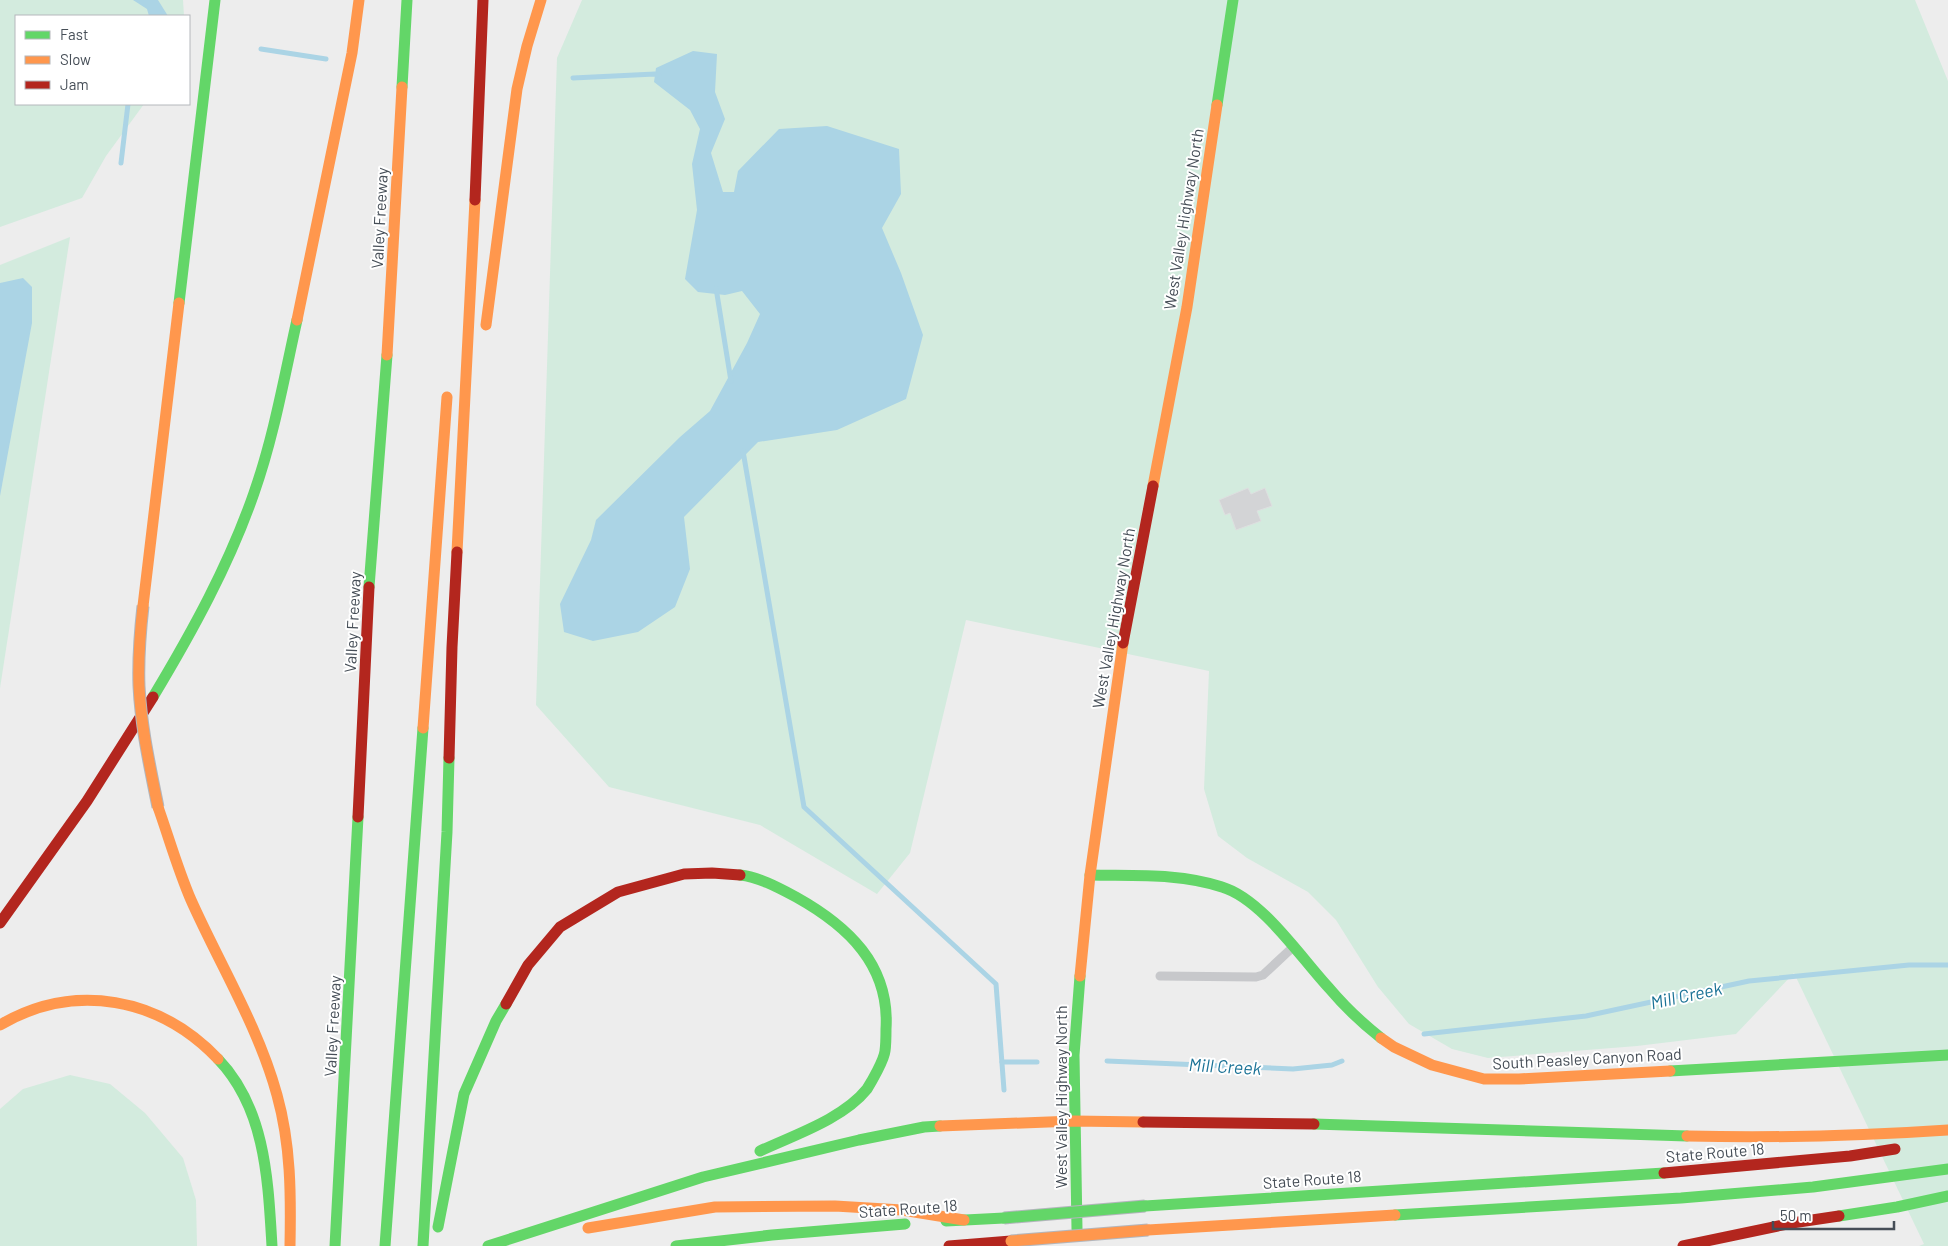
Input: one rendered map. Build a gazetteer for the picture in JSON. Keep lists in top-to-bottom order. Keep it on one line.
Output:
{"streets":{"main road":["Valley Freeway","West Valley Highway North","South Peasley Canyon Road","State Route 18"]},"crossings":[["West Valley Highway North","South Peasley Canyon Road"]],"water":["Mill Creek"],"legend":["Fast","Slow","Jam"],"scale_bar":"50 m"}
